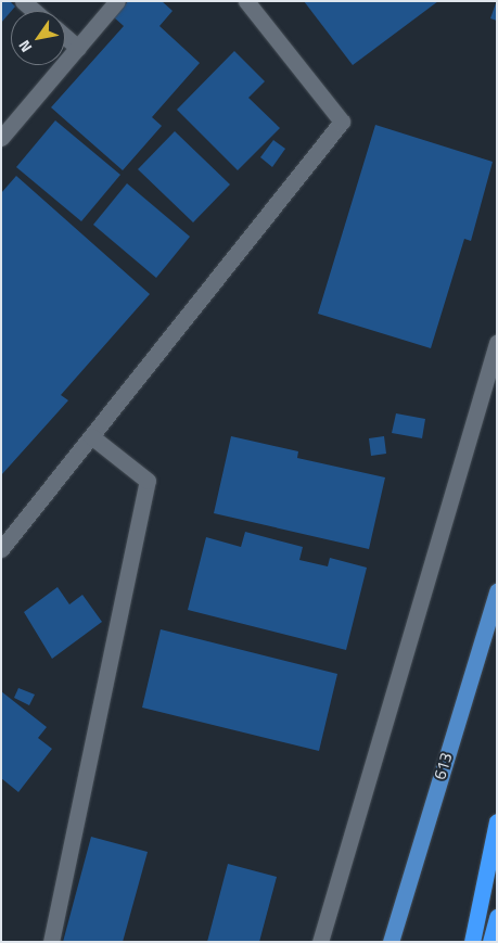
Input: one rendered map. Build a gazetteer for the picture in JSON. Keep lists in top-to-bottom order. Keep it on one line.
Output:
{"streets":{"main road":["613"]},"north":"bottom left"}
